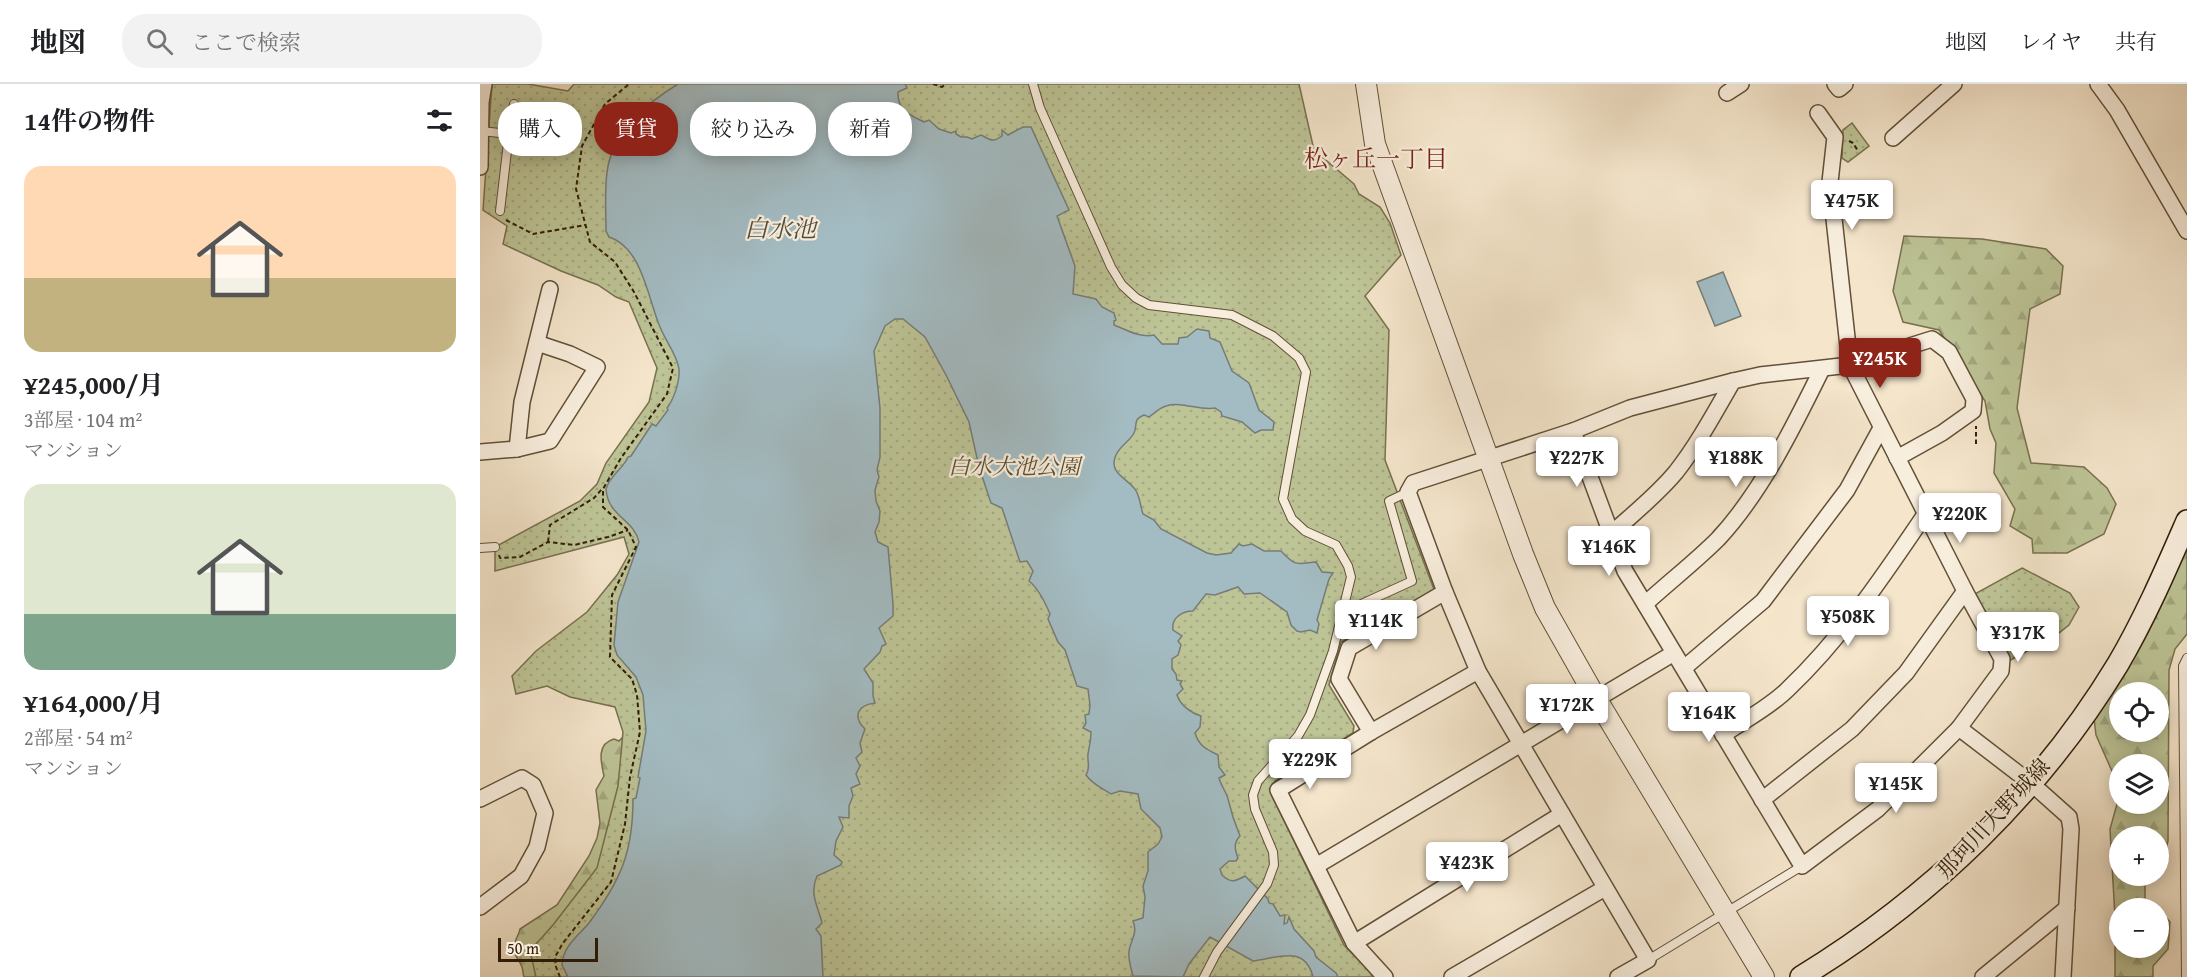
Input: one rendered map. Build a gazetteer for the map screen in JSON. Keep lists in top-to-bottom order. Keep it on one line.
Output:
{"streets":{"main road":["那珂川大野城線"]},"districts":["松ヶ丘一丁目"],"water":["白水池"],"parks":["白水大池公園"],"scale_bar":"50 m","page":{"header":"地図","search":"ここで検索","nav":["地図","レイヤ","共有"],"heading":"14件の物件","chip":["購入","賃貸","絞り込み","新着"],"list":[{"name":"¥245,000/月","note":"3部屋 · 104 m² · マンション"},{"name":"¥164,000/月","note":"2部屋 · 54 m² · マンション"}],"price":["¥475K","¥245K","¥227K","¥188K","¥220K","¥146K","¥508K","¥114K","¥317K","¥172K","¥164K","¥229K","¥145K","¥423K"],"map_buttons":["+","−"],"scale":"50 m"}}
